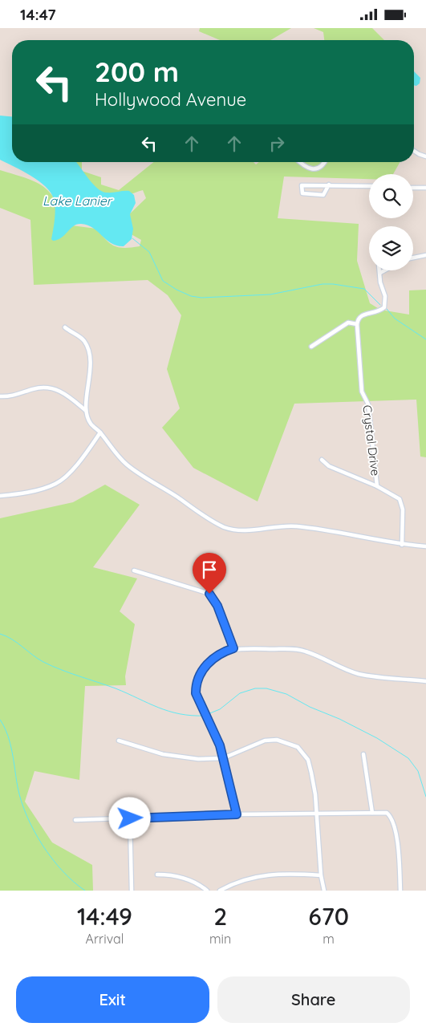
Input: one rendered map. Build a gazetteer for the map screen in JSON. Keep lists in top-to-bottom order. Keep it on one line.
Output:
{"streets":{"street":["Crystal Drive"]},"water":["Lake Lanier"],"page":{"status":"14:47","turn":["200 m","Hollywood Avenue"],"eta":["14:49","Arrival","2","min","670","m"],"buttons":["Exit","Share"]}}
